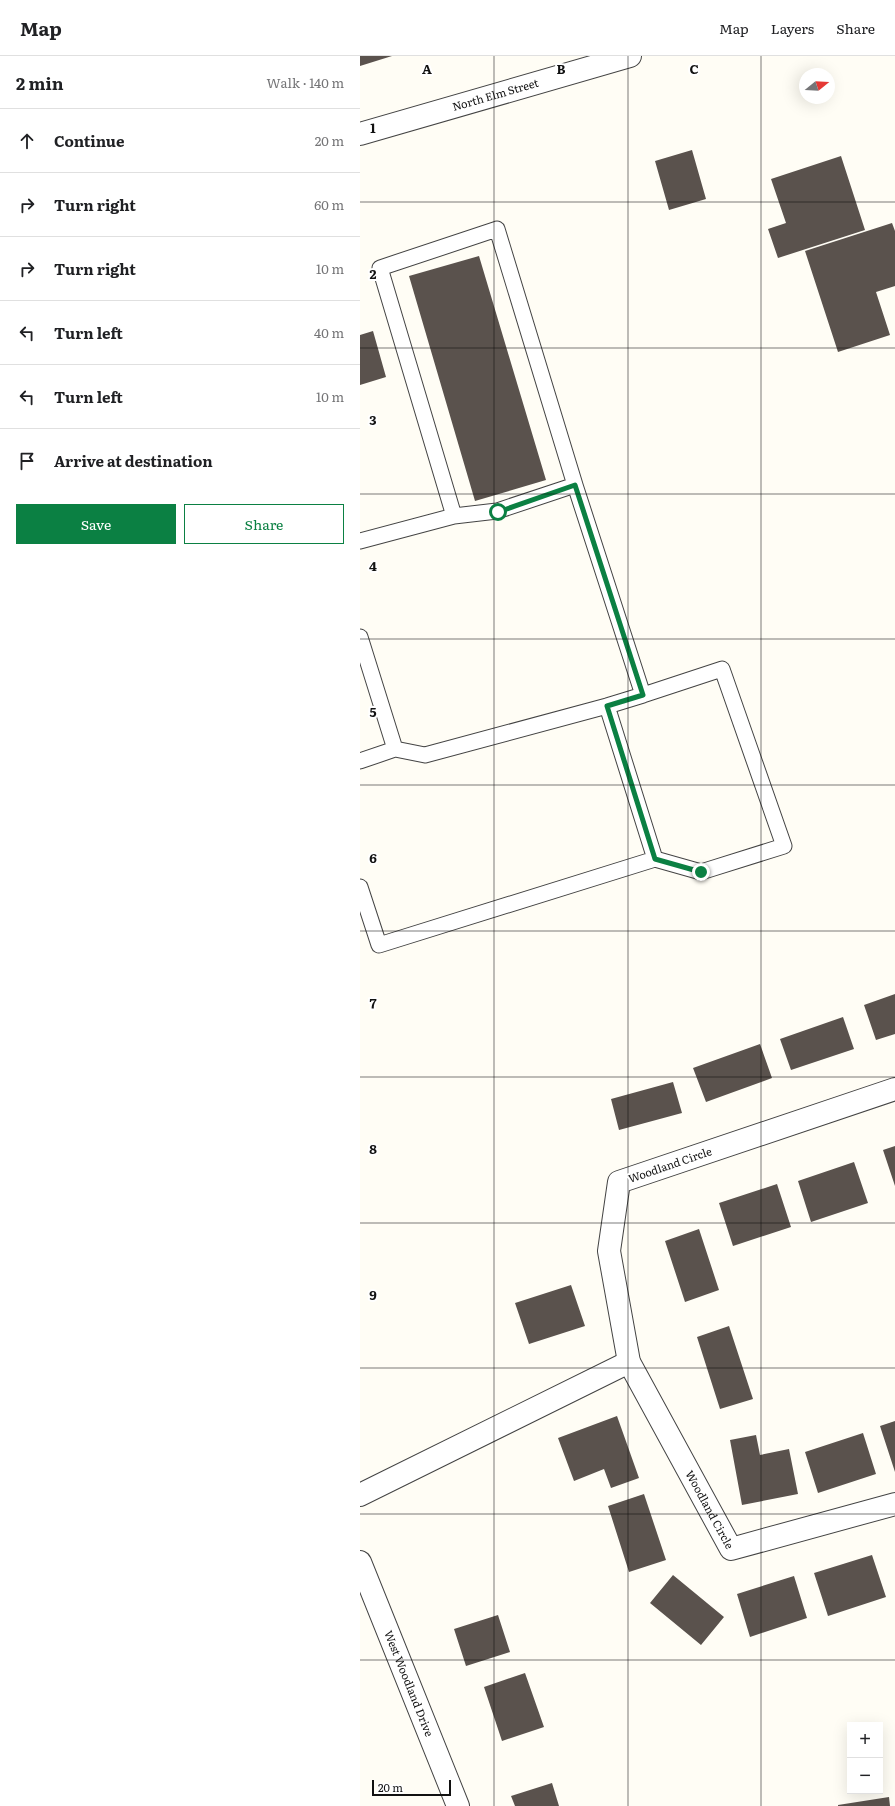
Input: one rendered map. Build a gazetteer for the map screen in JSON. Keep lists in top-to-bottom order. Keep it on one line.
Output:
{"streets":{"street":["North Elm Street","Woodland Circle","West Woodland Drive"]},"scale_bar":"20 m","north":"right","page":{"header":"Map","nav":["Map","Layers","Share"],"heading":["2 min","Walk · 140 m"],"list":[["Continue","20 m"],["Turn right","60 m"],["Turn right","10 m"],["Turn left","40 m"],["Turn left","10 m"],"Arrive at destination"],"buttons":["Save","Share"],"map_buttons":["+","−"],"scale":"20 m"},"grid":{"columns":["A","B","C"],"rows":["1","2","3","4","5","6","7","8","9"]}}
